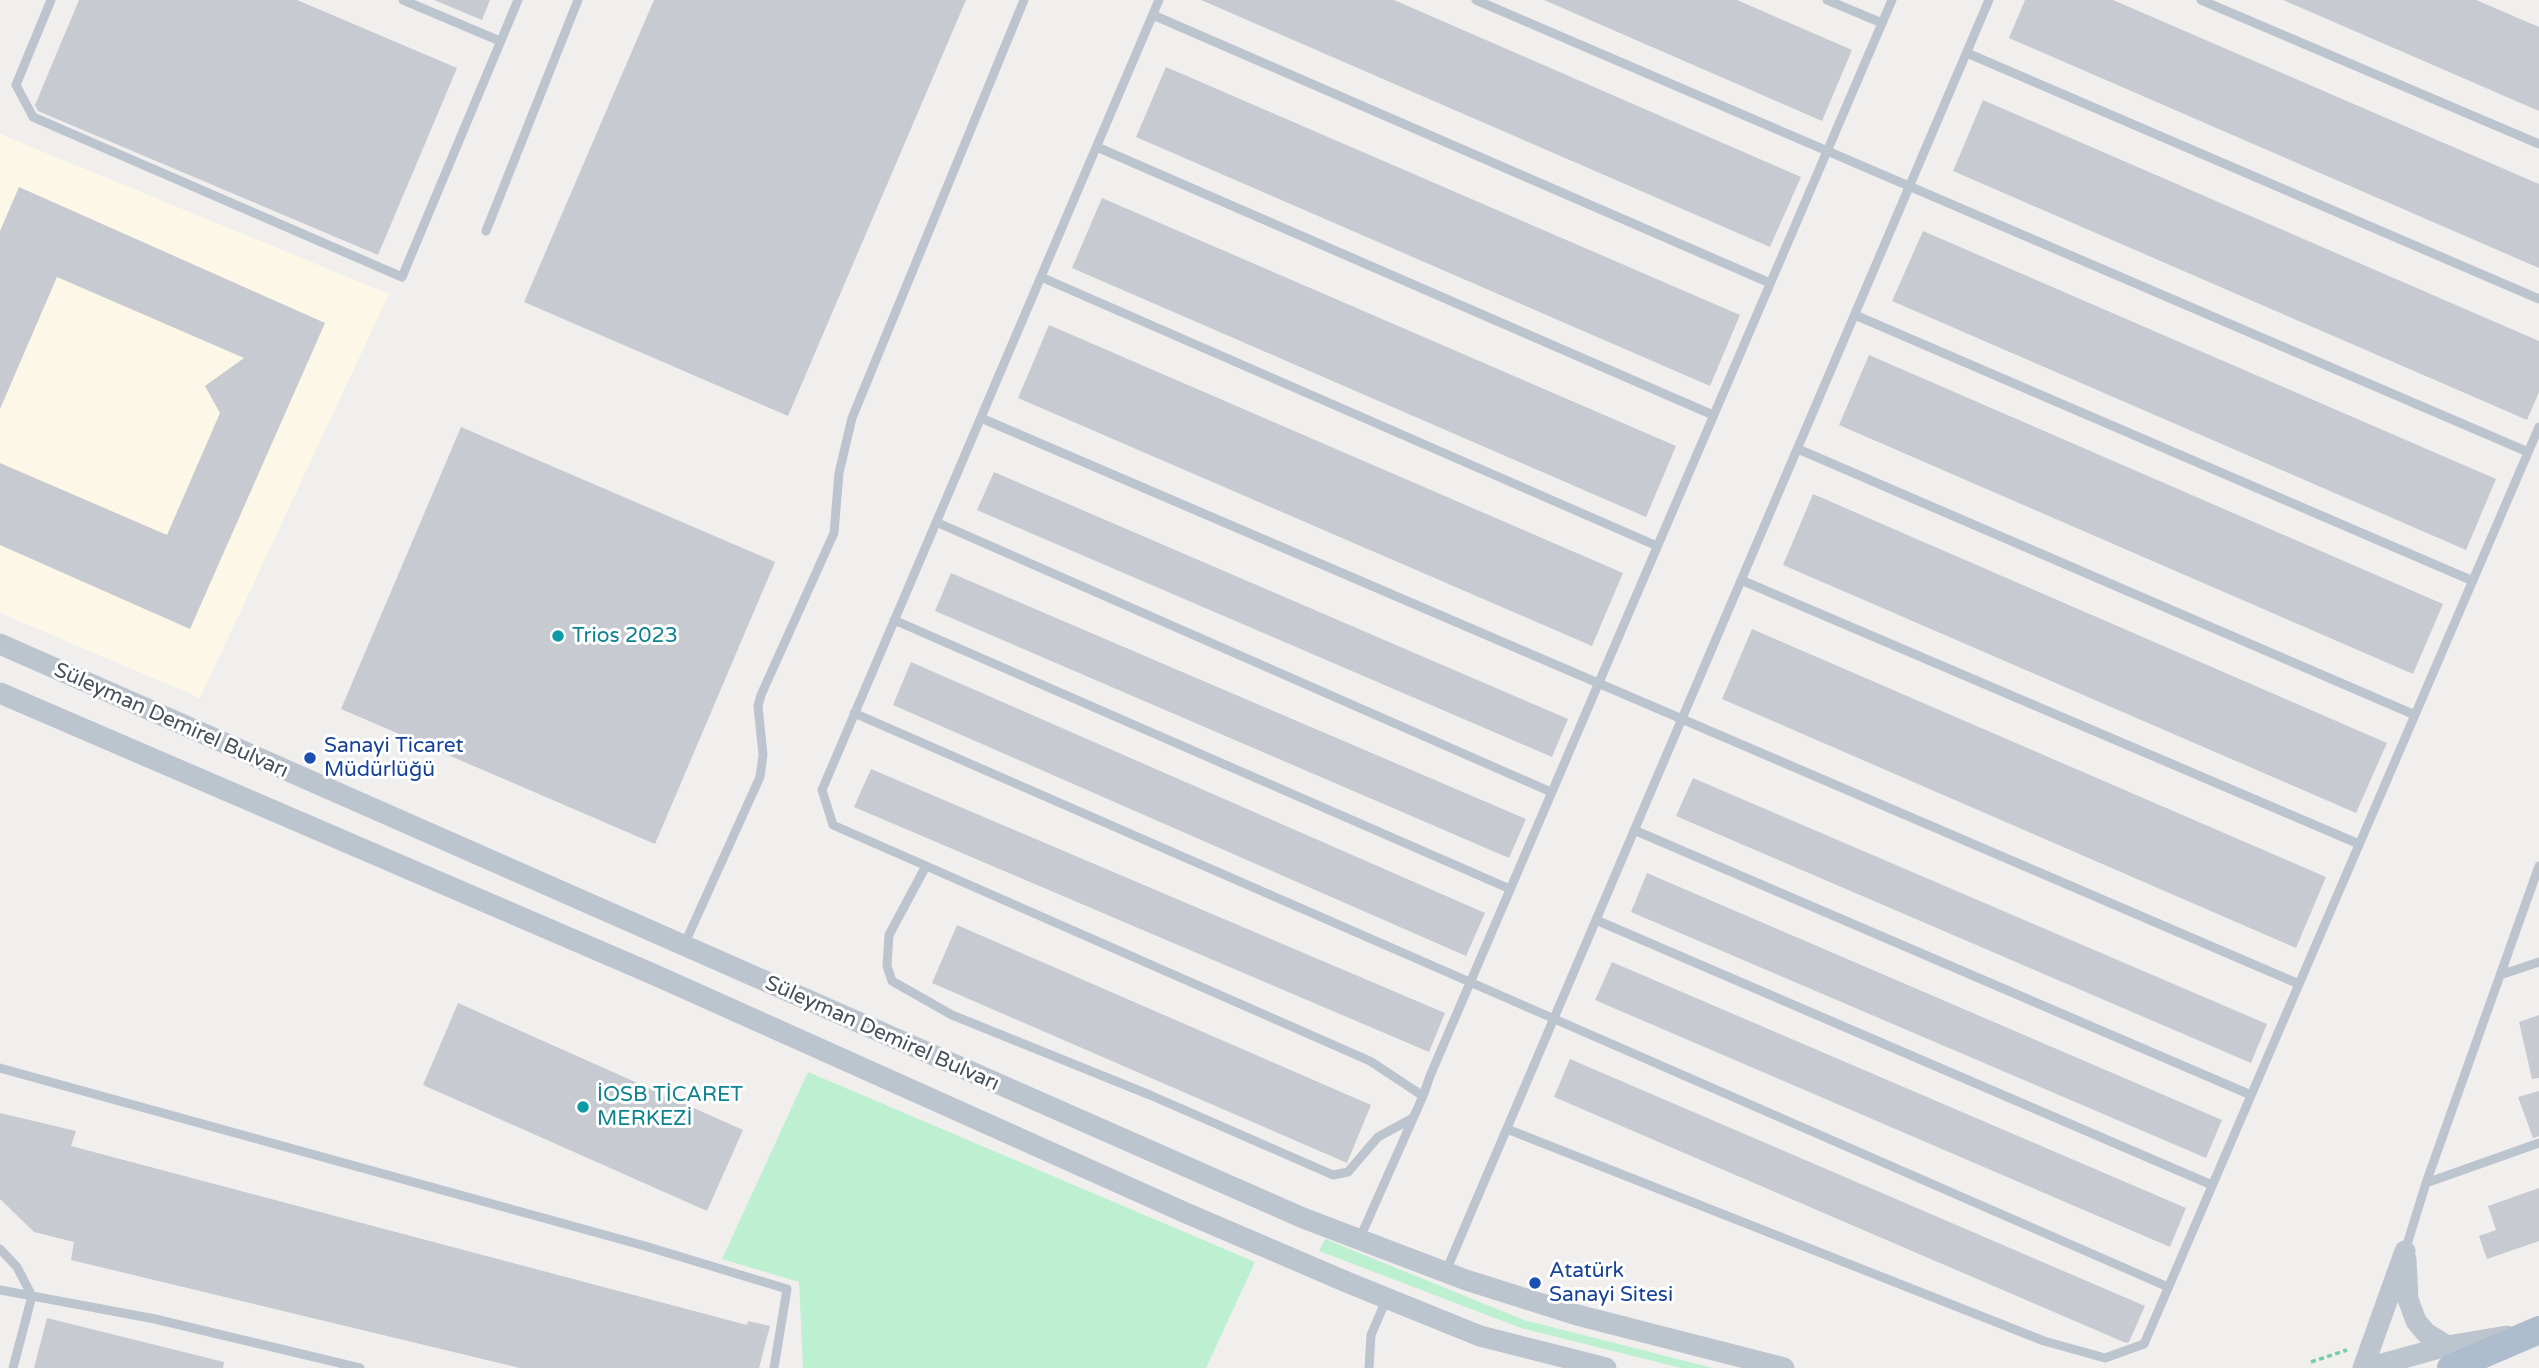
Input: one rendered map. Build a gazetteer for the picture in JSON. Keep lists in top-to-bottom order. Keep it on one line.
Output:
{"streets":{"street":["Süleyman Demirel Bulvarı"]},"places":["Trios 2023","Sanayi Ticaret Müdürlüğü","İOSB TİCARET MERKEZİ","Atatürk Sanayi Sitesi"]}
